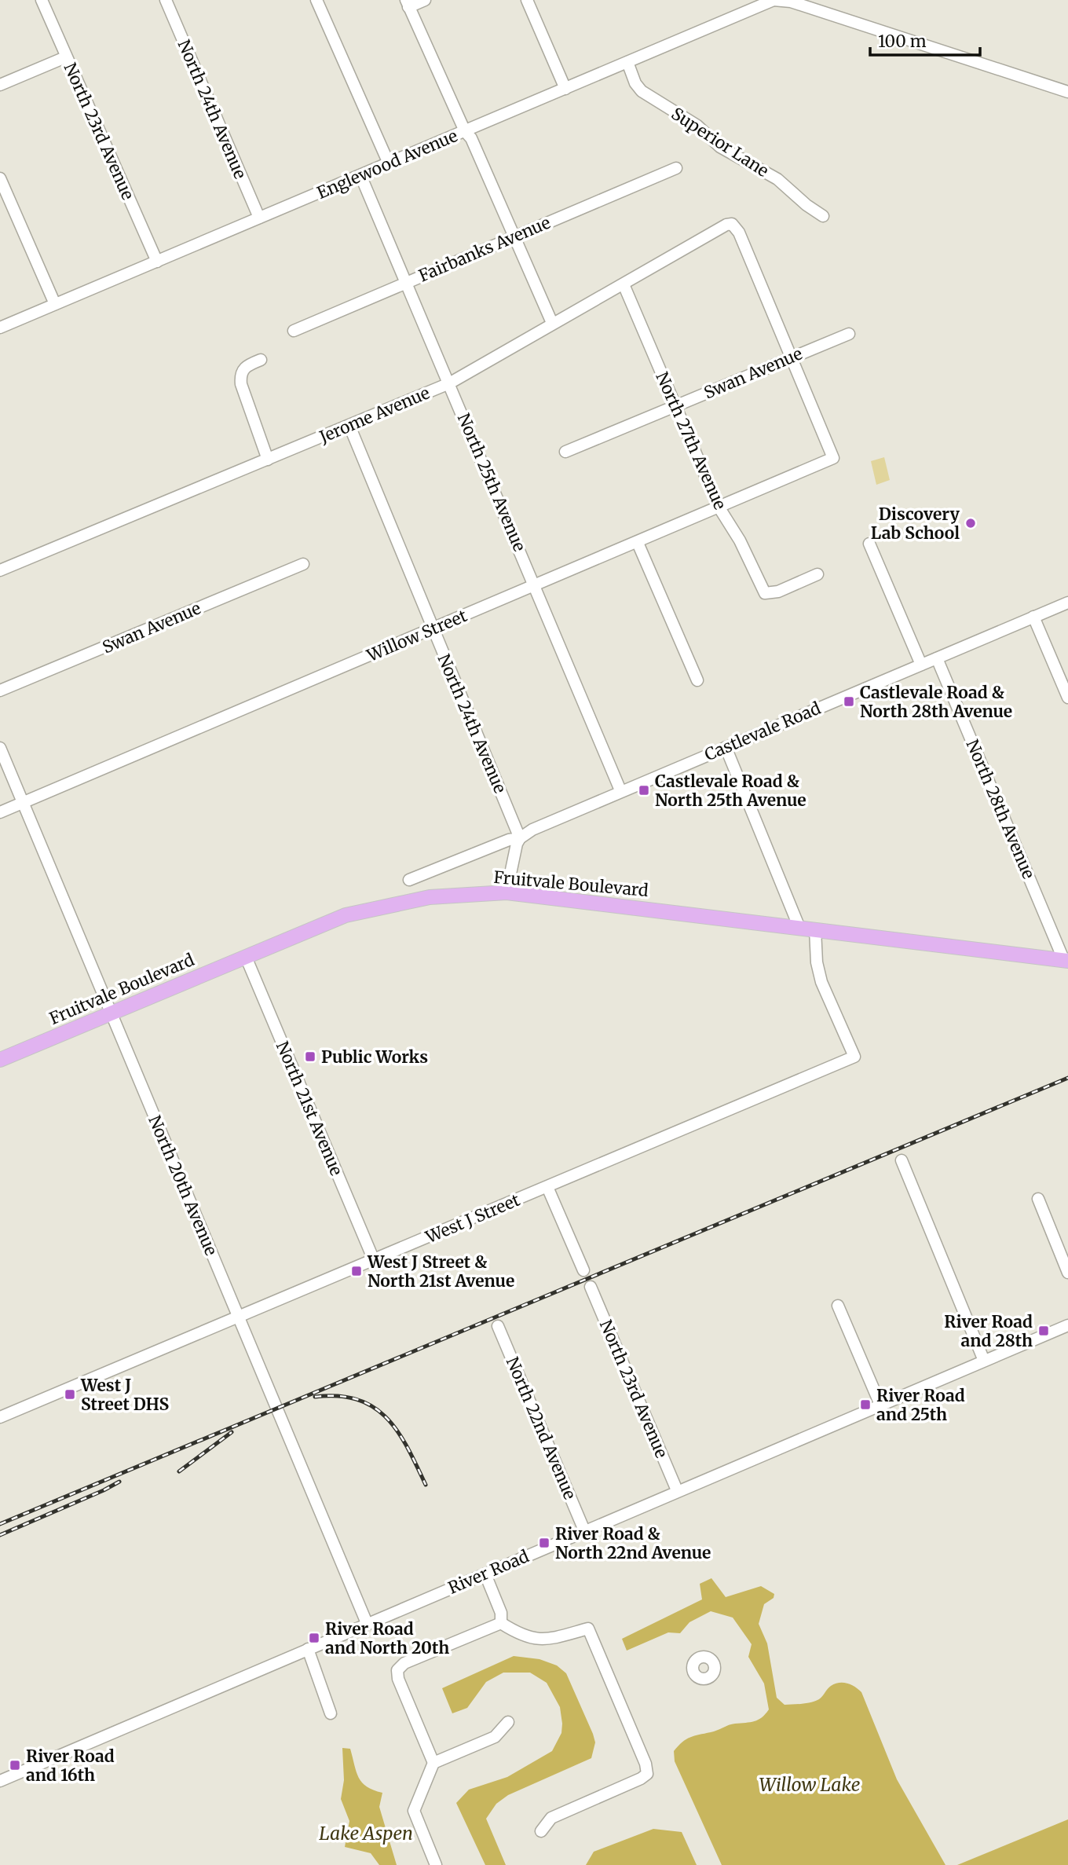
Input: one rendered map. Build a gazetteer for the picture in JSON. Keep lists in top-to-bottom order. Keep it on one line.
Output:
{"streets":{"main road":["Fruitvale Boulevard"],"street":["North 24th Avenue","North 23rd Avenue","Superior Lane","Englewood Avenue","Fairbanks Avenue","Swan Avenue","Jerome Avenue","North 27th Avenue","North 25th Avenue","Willow Street","Castlevale Road","North 28th Avenue","North 21st Avenue","North 20th Avenue","West J Street","North 22nd Avenue","River Road"]},"crossings":[["North 24th Avenue","Englewood Avenue"],["North 24th Avenue","Jerome Avenue"],["North 24th Avenue","Willow Street"],["North 24th Avenue","Castlevale Road"],["North 23rd Avenue","Englewood Avenue"],["North 23rd Avenue","River Road"],["Superior Lane","Englewood Avenue"],["Englewood Avenue","North 25th Avenue"],["Fairbanks Avenue","North 25th Avenue"],["Swan Avenue","Jerome Avenue"],["Swan Avenue","North 27th Avenue"],["Swan Avenue","Willow Street"],["Jerome Avenue","North 27th Avenue"],["Jerome Avenue","North 25th Avenue"],["Jerome Avenue","Willow Street"],["North 27th Avenue","Willow Street"],["North 25th Avenue","Willow Street"],["North 25th Avenue","Castlevale Road"],["Willow Street","North 20th Avenue"],["Castlevale Road","North 28th Avenue"],["North 28th Avenue","Fruitvale Boulevard"],["Fruitvale Boulevard","North 21st Avenue"],["Fruitvale Boulevard","North 20th Avenue"],["Fruitvale Boulevard","West J Street"],["North 21st Avenue","West J Street"],["North 20th Avenue","West J Street"],["North 20th Avenue","River Road"],["North 22nd Avenue","River Road"]],"water":["Willow Lake","Lake Aspen"],"places":{"other":["Discovery Lab School"],"transit":["Castlevale Road & North 28th Avenue","Castlevale Road & North 25th Avenue","Public Works","West J Street & North 21st Avenue","River Road and 28th","West J Street DHS","River Road and 25th","River Road & North 22nd Avenue","River Road and North 20th","River Road and 16th"]},"scale_bar":"100 m"}
